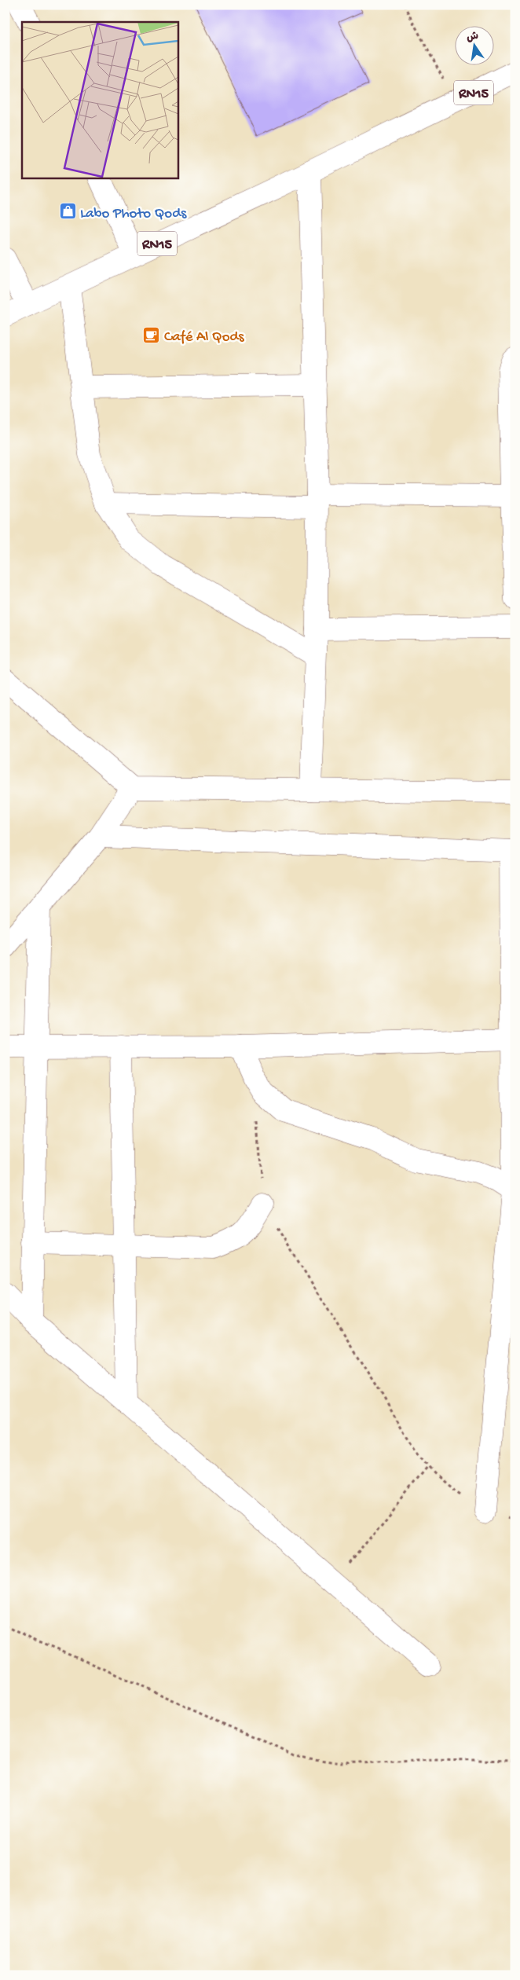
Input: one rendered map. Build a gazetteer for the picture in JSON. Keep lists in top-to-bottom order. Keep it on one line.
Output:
{"streets":{"street":["RN15"]},"places":{"shop":["Labo Photo Qods"],"cafe":["Café Al Qods"]},"north":"top"}
